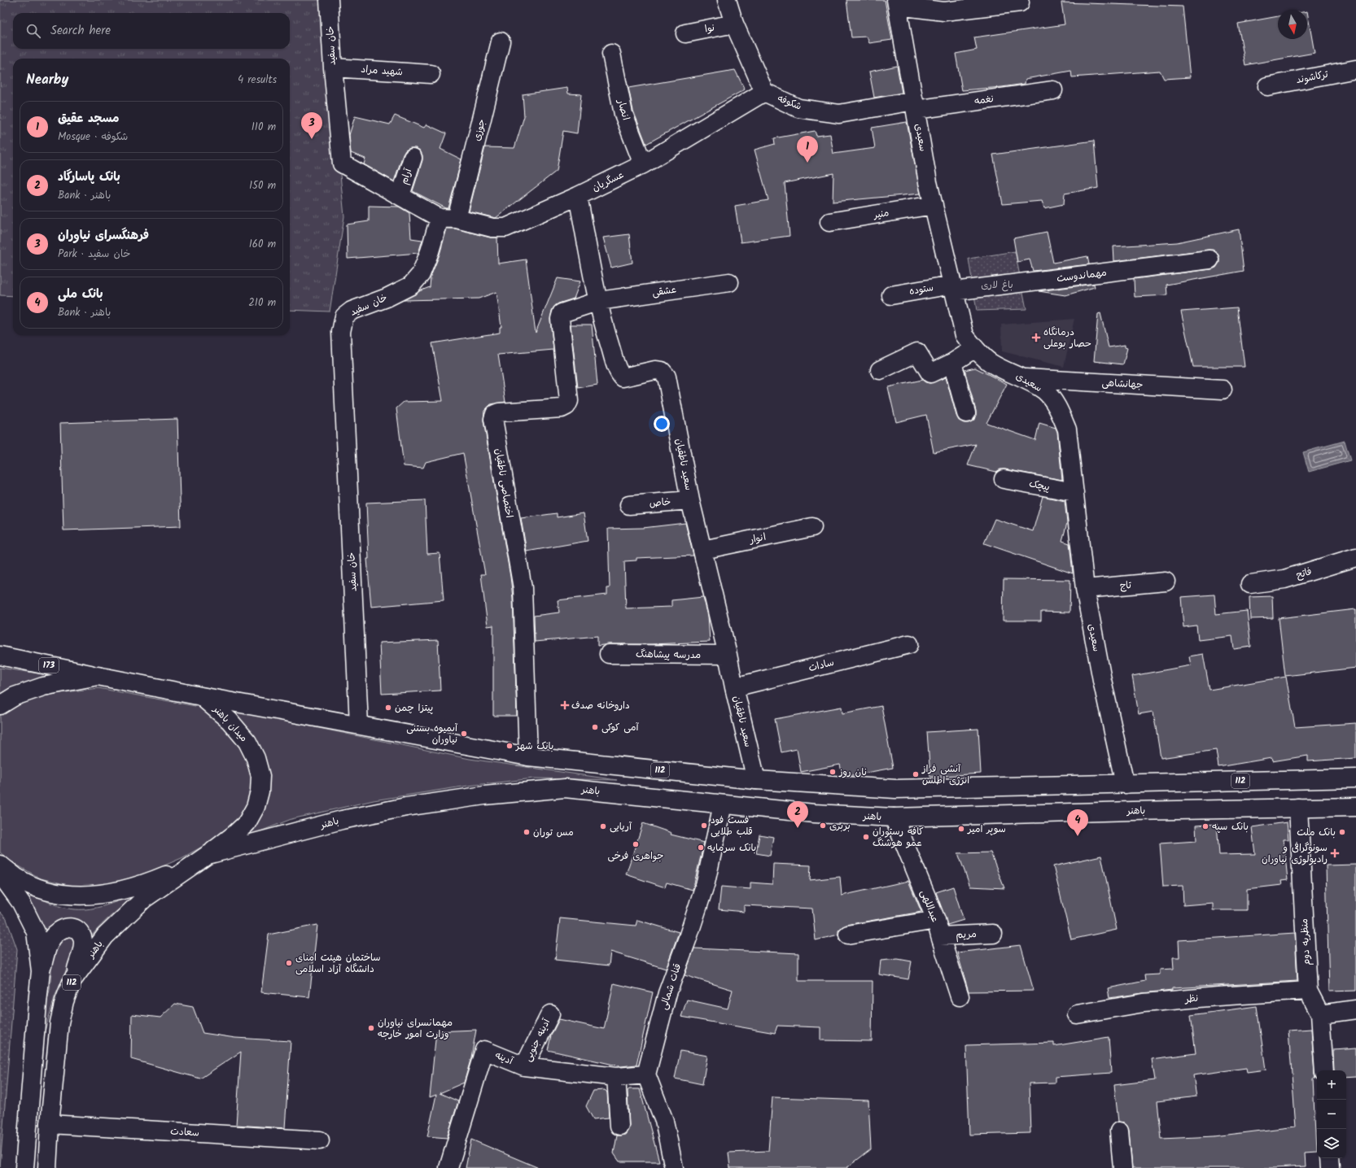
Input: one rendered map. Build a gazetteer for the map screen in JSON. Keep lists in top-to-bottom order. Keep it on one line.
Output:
{"streets":{"street":["نوا","خان سفید","شهید مراد","ترکاشوند","نغمه","شکوفه","انصار","جوزی","سعیدی","آرام","عسگریان","منیر","مهماندوست","ستوده","عشقی","جهانشاهی","سعید ناطقیان","اختصاصی ناطقیان","پیچک","خاص","انوار","فاتح","تاج","مدرسه پیشاهنگ","173","سادات","میدان باهنر","112","باهنر","عبداللهی","مریم","منظریه دوم","قنات شمالى","نظر","آدینه جنوبی","آدینه","سعادت"]},"crossings":[["خان سفید","شهید مراد"],["خان سفید","جوزی"],["خان سفید","آرام"],["خان سفید","عسگریان"],["خان سفید","112"],["نغمه","شکوفه"],["نغمه","سعیدی"],["شکوفه","سعیدی"],["شکوفه","عسگریان"],["انصار","عسگریان"],["جوزی","عسگریان"],["سعیدی","منیر"],["سعیدی","مهماندوست"],["سعیدی","ستوده"],["سعیدی","جهانشاهی"],["سعیدی","پیچک"],["سعیدی","تاج"],["سعیدی","112"],["عسگریان","سعید ناطقیان"],["مهماندوست","ستوده"],["عشقی","سعید ناطقیان"],["عشقی","اختصاصی ناطقیان"],["سعید ناطقیان","اختصاصی ناطقیان"],["سعید ناطقیان","خاص"],["سعید ناطقیان","انوار"],["سعید ناطقیان","مدرسه پیشاهنگ"],["سعید ناطقیان","سادات"],["سعید ناطقیان","112"],["اختصاصی ناطقیان","112"],["173","میدان باهنر"],["میدان باهنر","112"],["میدان باهنر","باهنر"],["باهنر","عبداللهی"],["باهنر","منظریه دوم"],["باهنر","قنات شمالى"],["باهنر","سعادت"],["عبداللهی","مریم"],["منظریه دوم","نظر"],["قنات شمالى","آدینه"],["آدینه جنوبی","آدینه"]],"parks":["باغ لاری"],"places":{"health":["درمانگاه حصار بوعلی","داروخانه صدف","سونوگرافی و رادیولوژی نیاوران"],"other":["پیتزا چمن","آمی کوکی","آبمیوه بستنی نیاوران","بانک شهر","نان روز","آنشی فراز انرژی اطلس","فست فود قلب طلایی","بربری","آریایی","بانک سپه","سوپر امیر","مس توران","بانک ملت","کافه رستوران عمو هوشنگ","جواهری فرخی","بانک سرمایه","ساختمان هیئت امنای دانشگاه آزاد اسلامی","مهمانسرای نیاوران وزارت امور خارجه"]},"north":"bottom","page":{"search":"Search here","heading":["Nearby","4 results"],"list":[{"mark":"1","name":"مسجد عقیق","note":"Mosque · شکوفه","value":"110 m"},{"mark":"2","name":"بانک پاسارگاد","note":"Bank · باهنر","value":"150 m"},{"mark":"3","name":"فرهنگسرای نیاوران","note":"Park · خان سفید","value":"160 m"},{"mark":"4","name":"بانک ملی","note":"Bank · باهنر","value":"210 m"}],"pins":["3","1","2","4"],"map_buttons":["+","−"]}}
